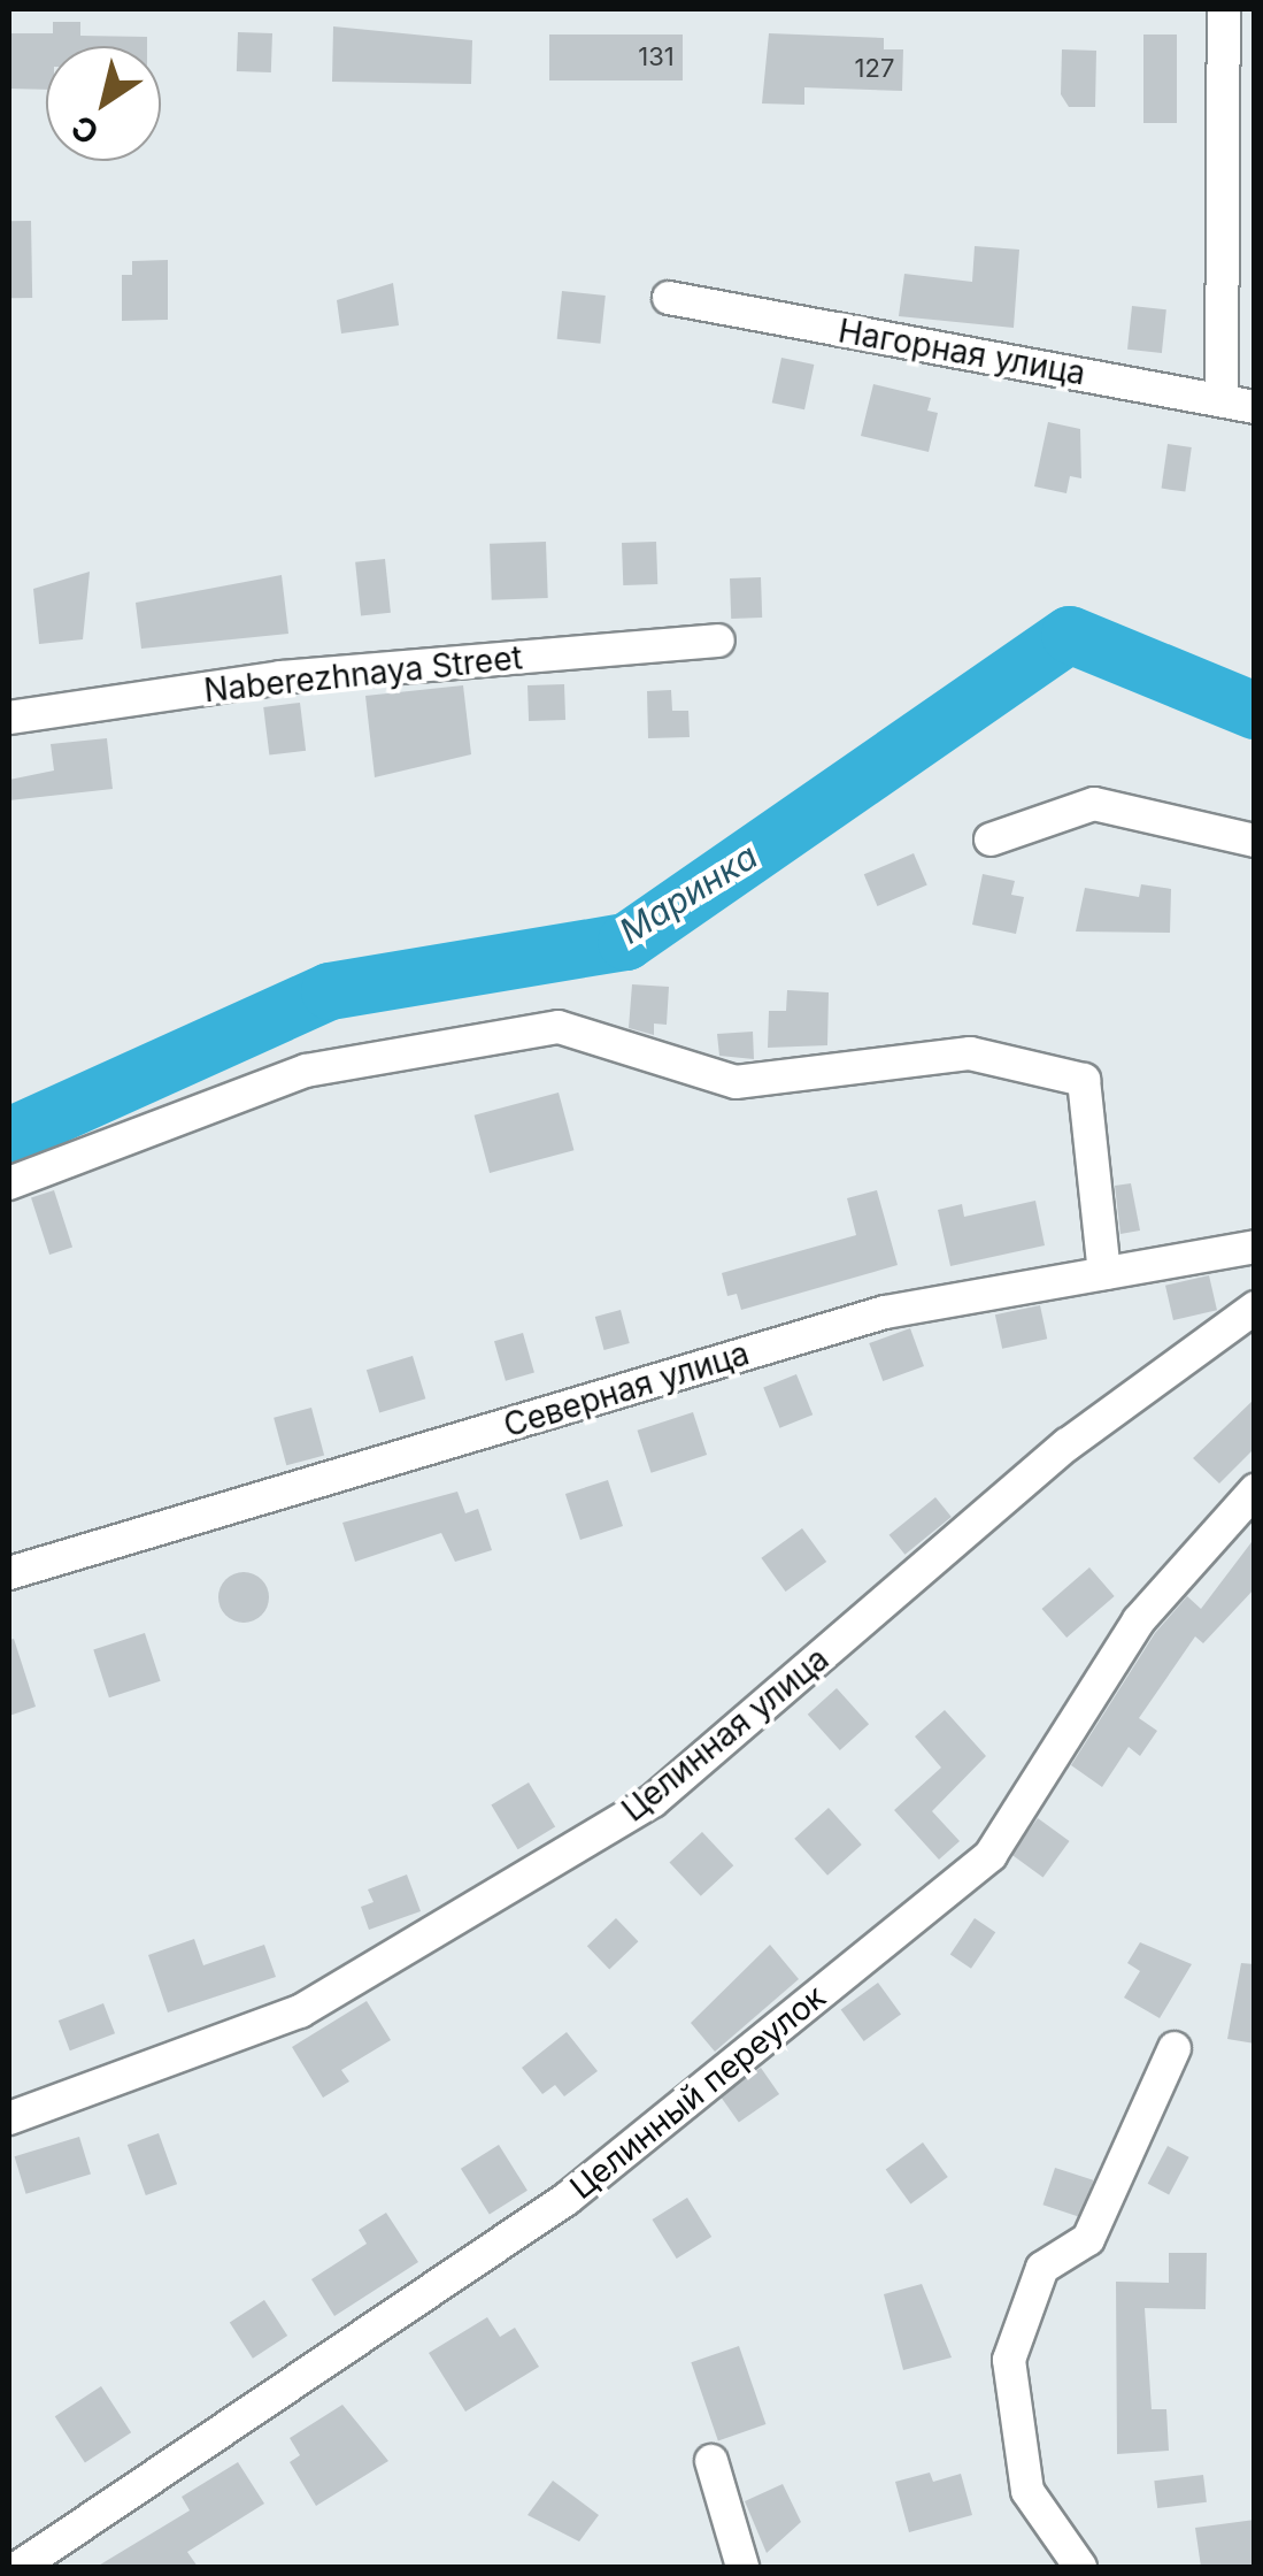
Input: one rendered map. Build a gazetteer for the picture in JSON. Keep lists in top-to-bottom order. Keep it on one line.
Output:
{"streets":{"street":["Нагорная улица","Naberezhnaya Street","Северная улица","Целинная улица","Целинный переулок"]},"water":["Маринка"],"house_numbers":["131","127"],"north":"bottom left"}
